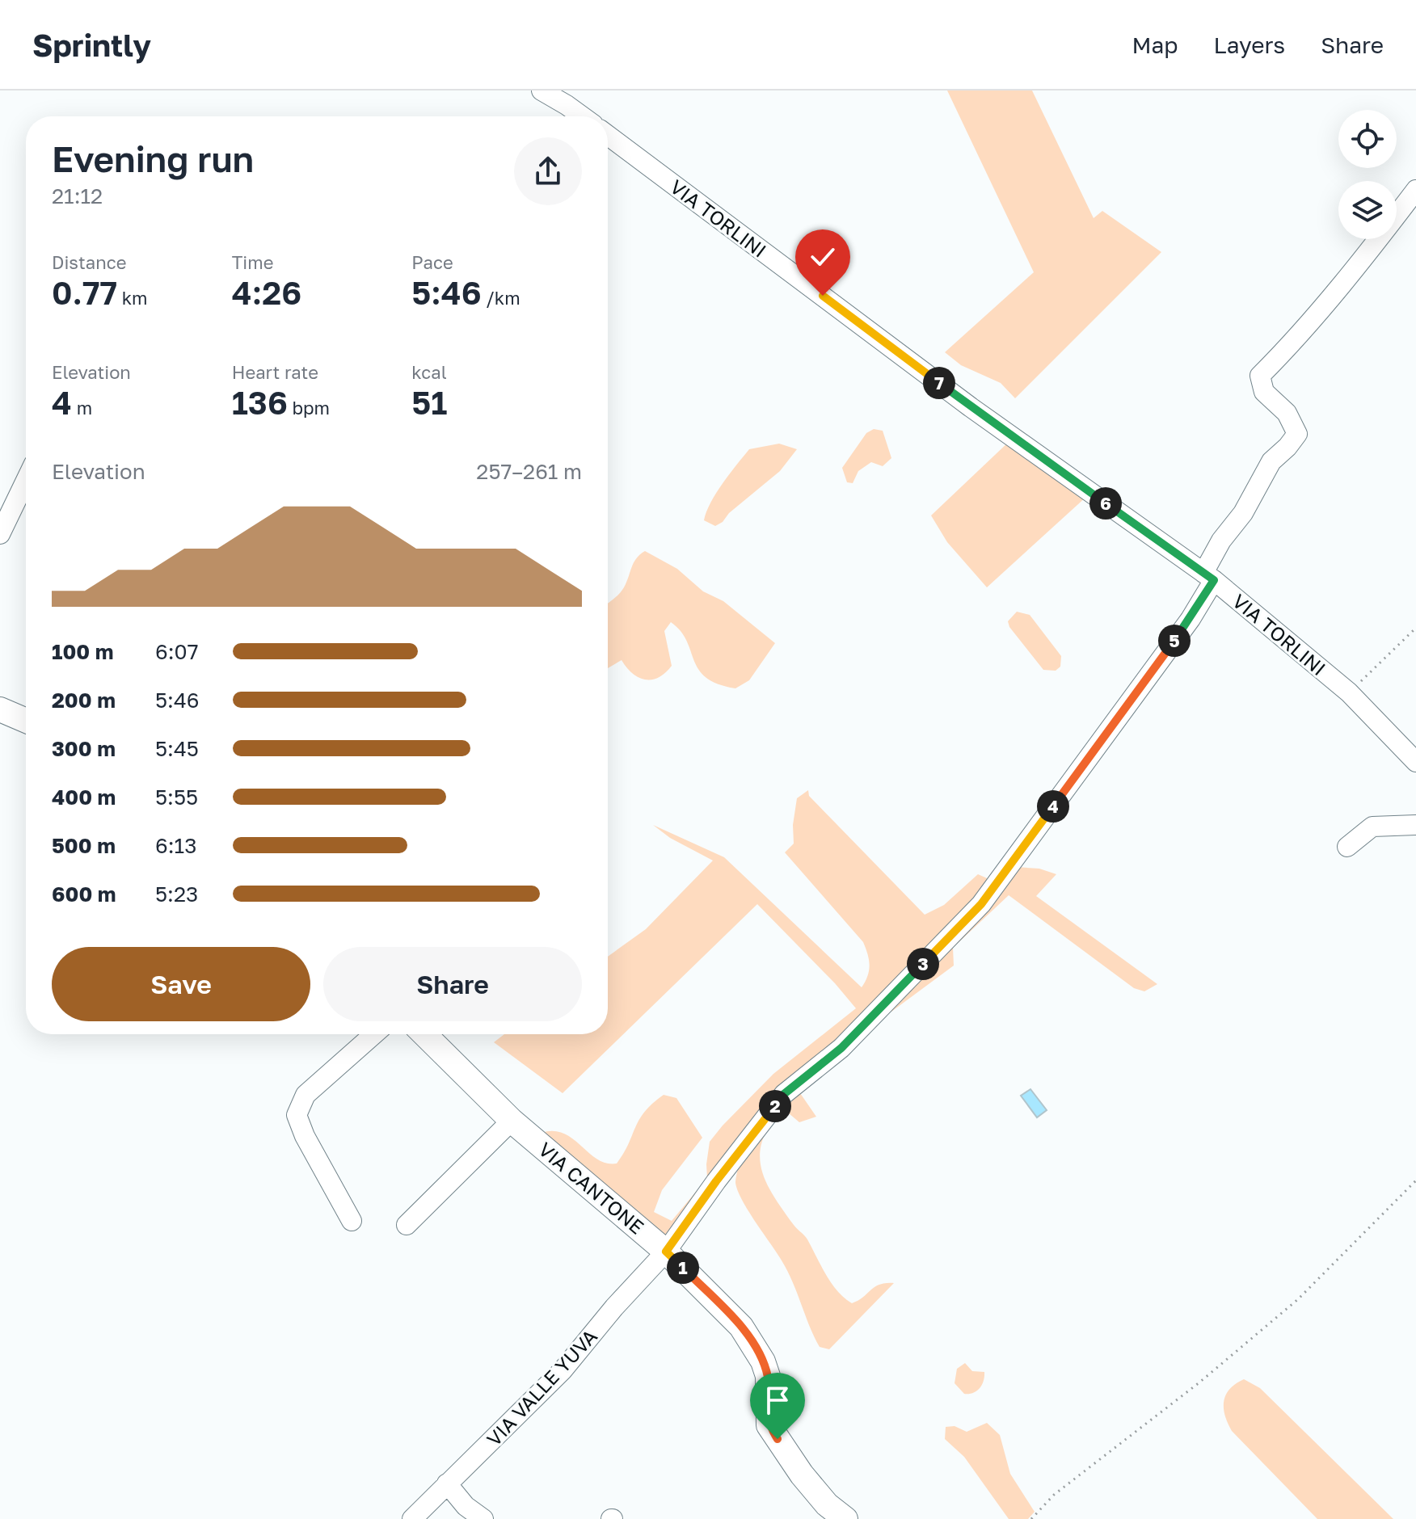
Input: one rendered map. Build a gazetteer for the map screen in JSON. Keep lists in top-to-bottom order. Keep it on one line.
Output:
{"streets":{"main road":["VIA CANTONE"],"street":["VIA TORLINI","VIA VALLE YUVA"]},"crossings":[["VIA TORLINI","VIA VALLE YUVA"],["VIA CANTONE","VIA VALLE YUVA"]],"page":{"header":"Sprintly","nav":["Map","Layers","Share"],"heading":["Evening run","21:12"],"stats":[["Distance","0.77 km"],["Time","4:26"],["Pace","5:46 /km"],["Elevation","4 m"],["Heart rate","136 bpm"],["kcal","51"]],"pins":["7","6","5","4","3","2","1"],"chart":["Elevation","257–261 m"],"list":[{"name":"100 m","note":"6:07"},{"name":"200 m","note":"5:46"},{"name":"300 m","note":"5:45"},{"name":"400 m","note":"5:55"},{"name":"500 m","note":"6:13"},{"name":"600 m","note":"5:23"}],"buttons":["Save","Share"]}}
